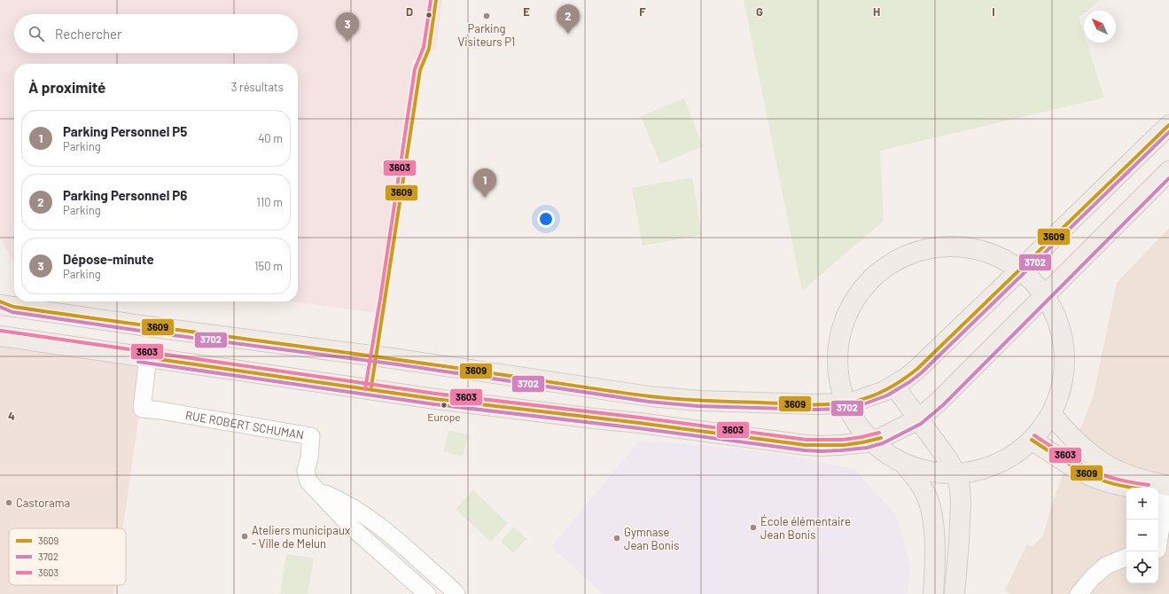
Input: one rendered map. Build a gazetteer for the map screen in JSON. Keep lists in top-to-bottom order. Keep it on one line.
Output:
{"streets":{"street":["RUE ROBERT SCHUMAN"]},"places":["Parking Visiteurs P1","Europe","Castorama","École élémentaire Jean Bonis","Ateliers municipaux - Ville de Melun","Gymnase Jean Bonis"],"lines":["transit line 3609","transit line 3603","transit line 3702"],"legend":["3609","3702","3603"],"north":"top left","page":{"pins":["2","3","1"],"search":"Rechercher","heading":["À proximité","3 résultats"],"list":[{"mark":"1","name":"Parking Personnel P5","note":"Parking","value":"40 m"},{"mark":"2","name":"Parking Personnel P6","note":"Parking","value":"110 m"},{"mark":"3","name":"Dépose-minute","note":"Parking","value":"150 m"}],"map_buttons":["+","−"]},"grid":{"columns":["D","E","F","G","H","I"],"rows":["4"]}}
